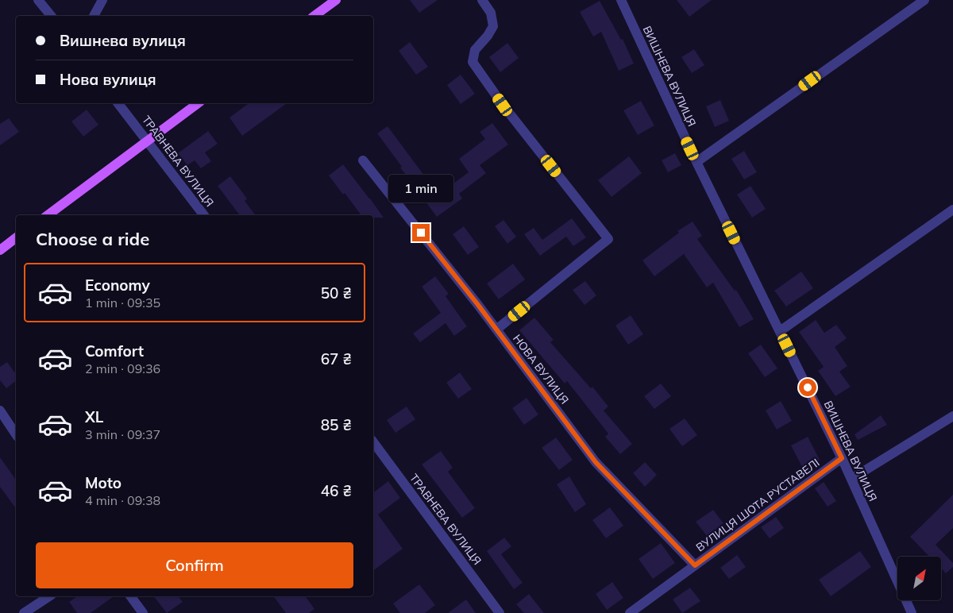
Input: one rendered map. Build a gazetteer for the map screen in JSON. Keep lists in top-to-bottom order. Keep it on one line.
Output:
{"streets":{"street":["ВИШНЕВА ВУЛИЦЯ","ТРАВНЕВА ВУЛИЦЯ","НОВА ВУЛИЦЯ","ВУЛИЦЯ ШОТА РУСТАВЕЛІ"]},"crossings":[["ВИШНЕВА ВУЛИЦЯ","ВУЛИЦЯ ШОТА РУСТАВЕЛІ"],["НОВА ВУЛИЦЯ","ВУЛИЦЯ ШОТА РУСТАВЕЛІ"]],"north":"top right","page":{"banner":["Вишнева вулиця","Нова вулиця"],"bubble":"1 min","heading":"Choose a ride","list":[{"name":"Economy","note":"1 min · 09:35","value":"50 ₴"},{"name":"Comfort","note":"2 min · 09:36","value":"67 ₴"},{"name":"XL","note":"3 min · 09:37","value":"85 ₴"},{"name":"Moto","note":"4 min · 09:38","value":"46 ₴"}],"buttons":"Confirm"}}
